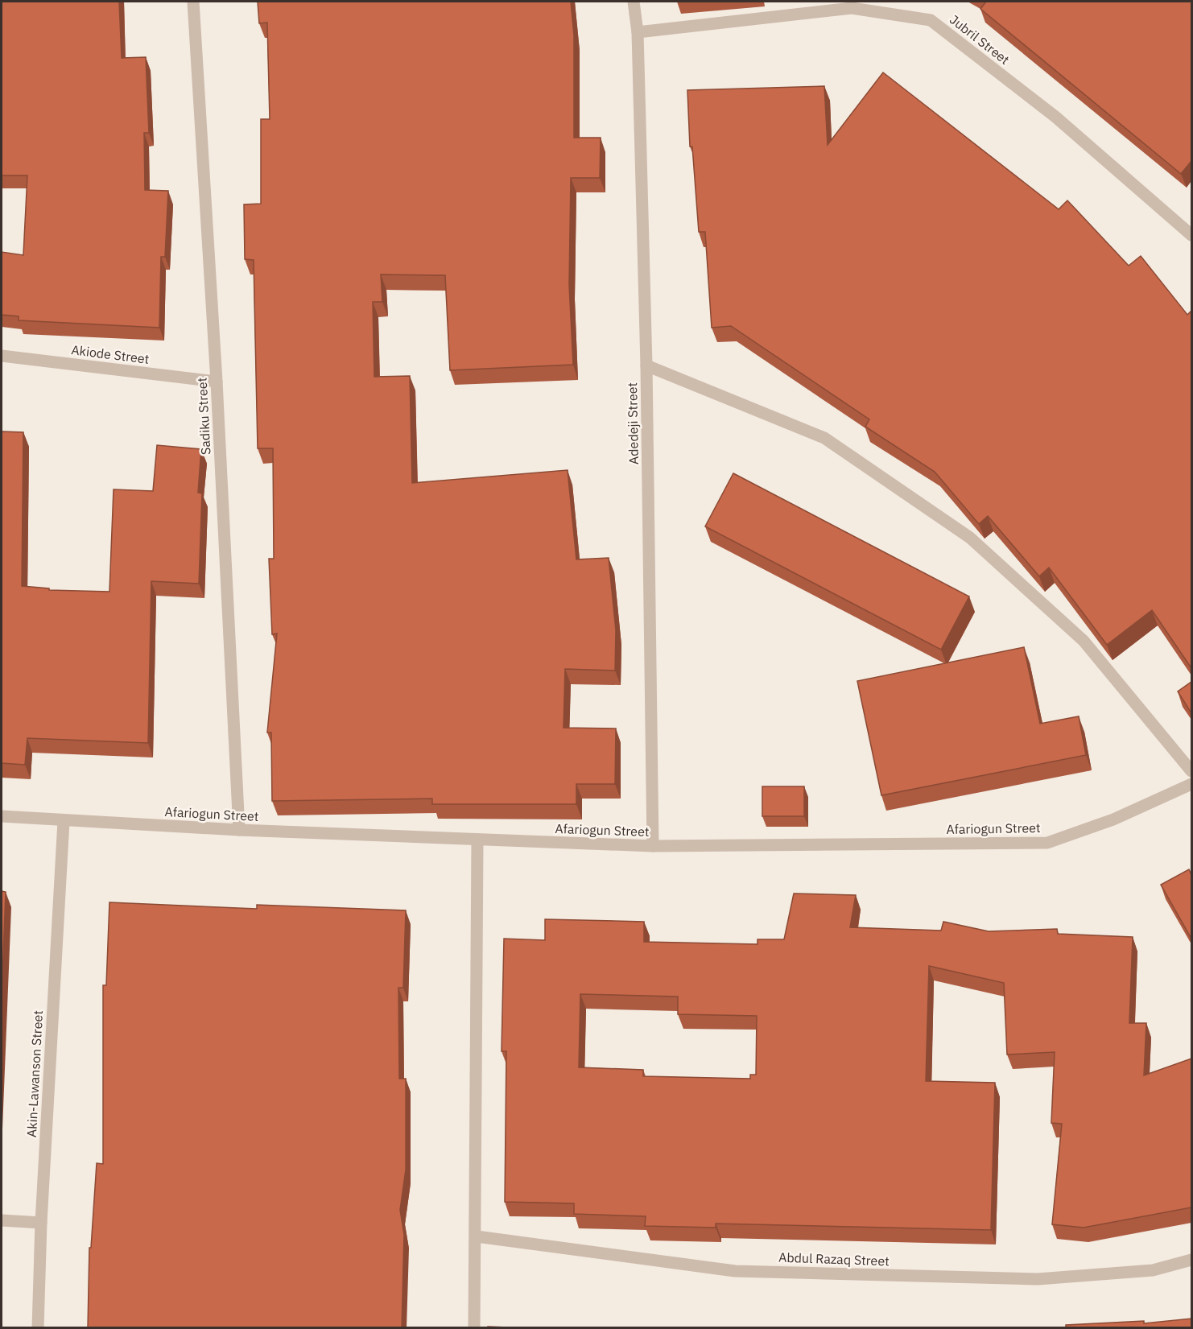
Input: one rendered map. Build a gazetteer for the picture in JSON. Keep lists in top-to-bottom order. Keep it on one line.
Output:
{"streets":{"street":["Jubril Street","Akiode Street","Sadiku Street","Adedeji Street","Afariogun Street","Akin-Lawanson Street","Abdul Razaq Street"]},"crossings":[["Jubril Street","Adedeji Street"],["Akiode Street","Sadiku Street"],["Sadiku Street","Afariogun Street"],["Adedeji Street","Afariogun Street"],["Afariogun Street","Akin-Lawanson Street"]]}
